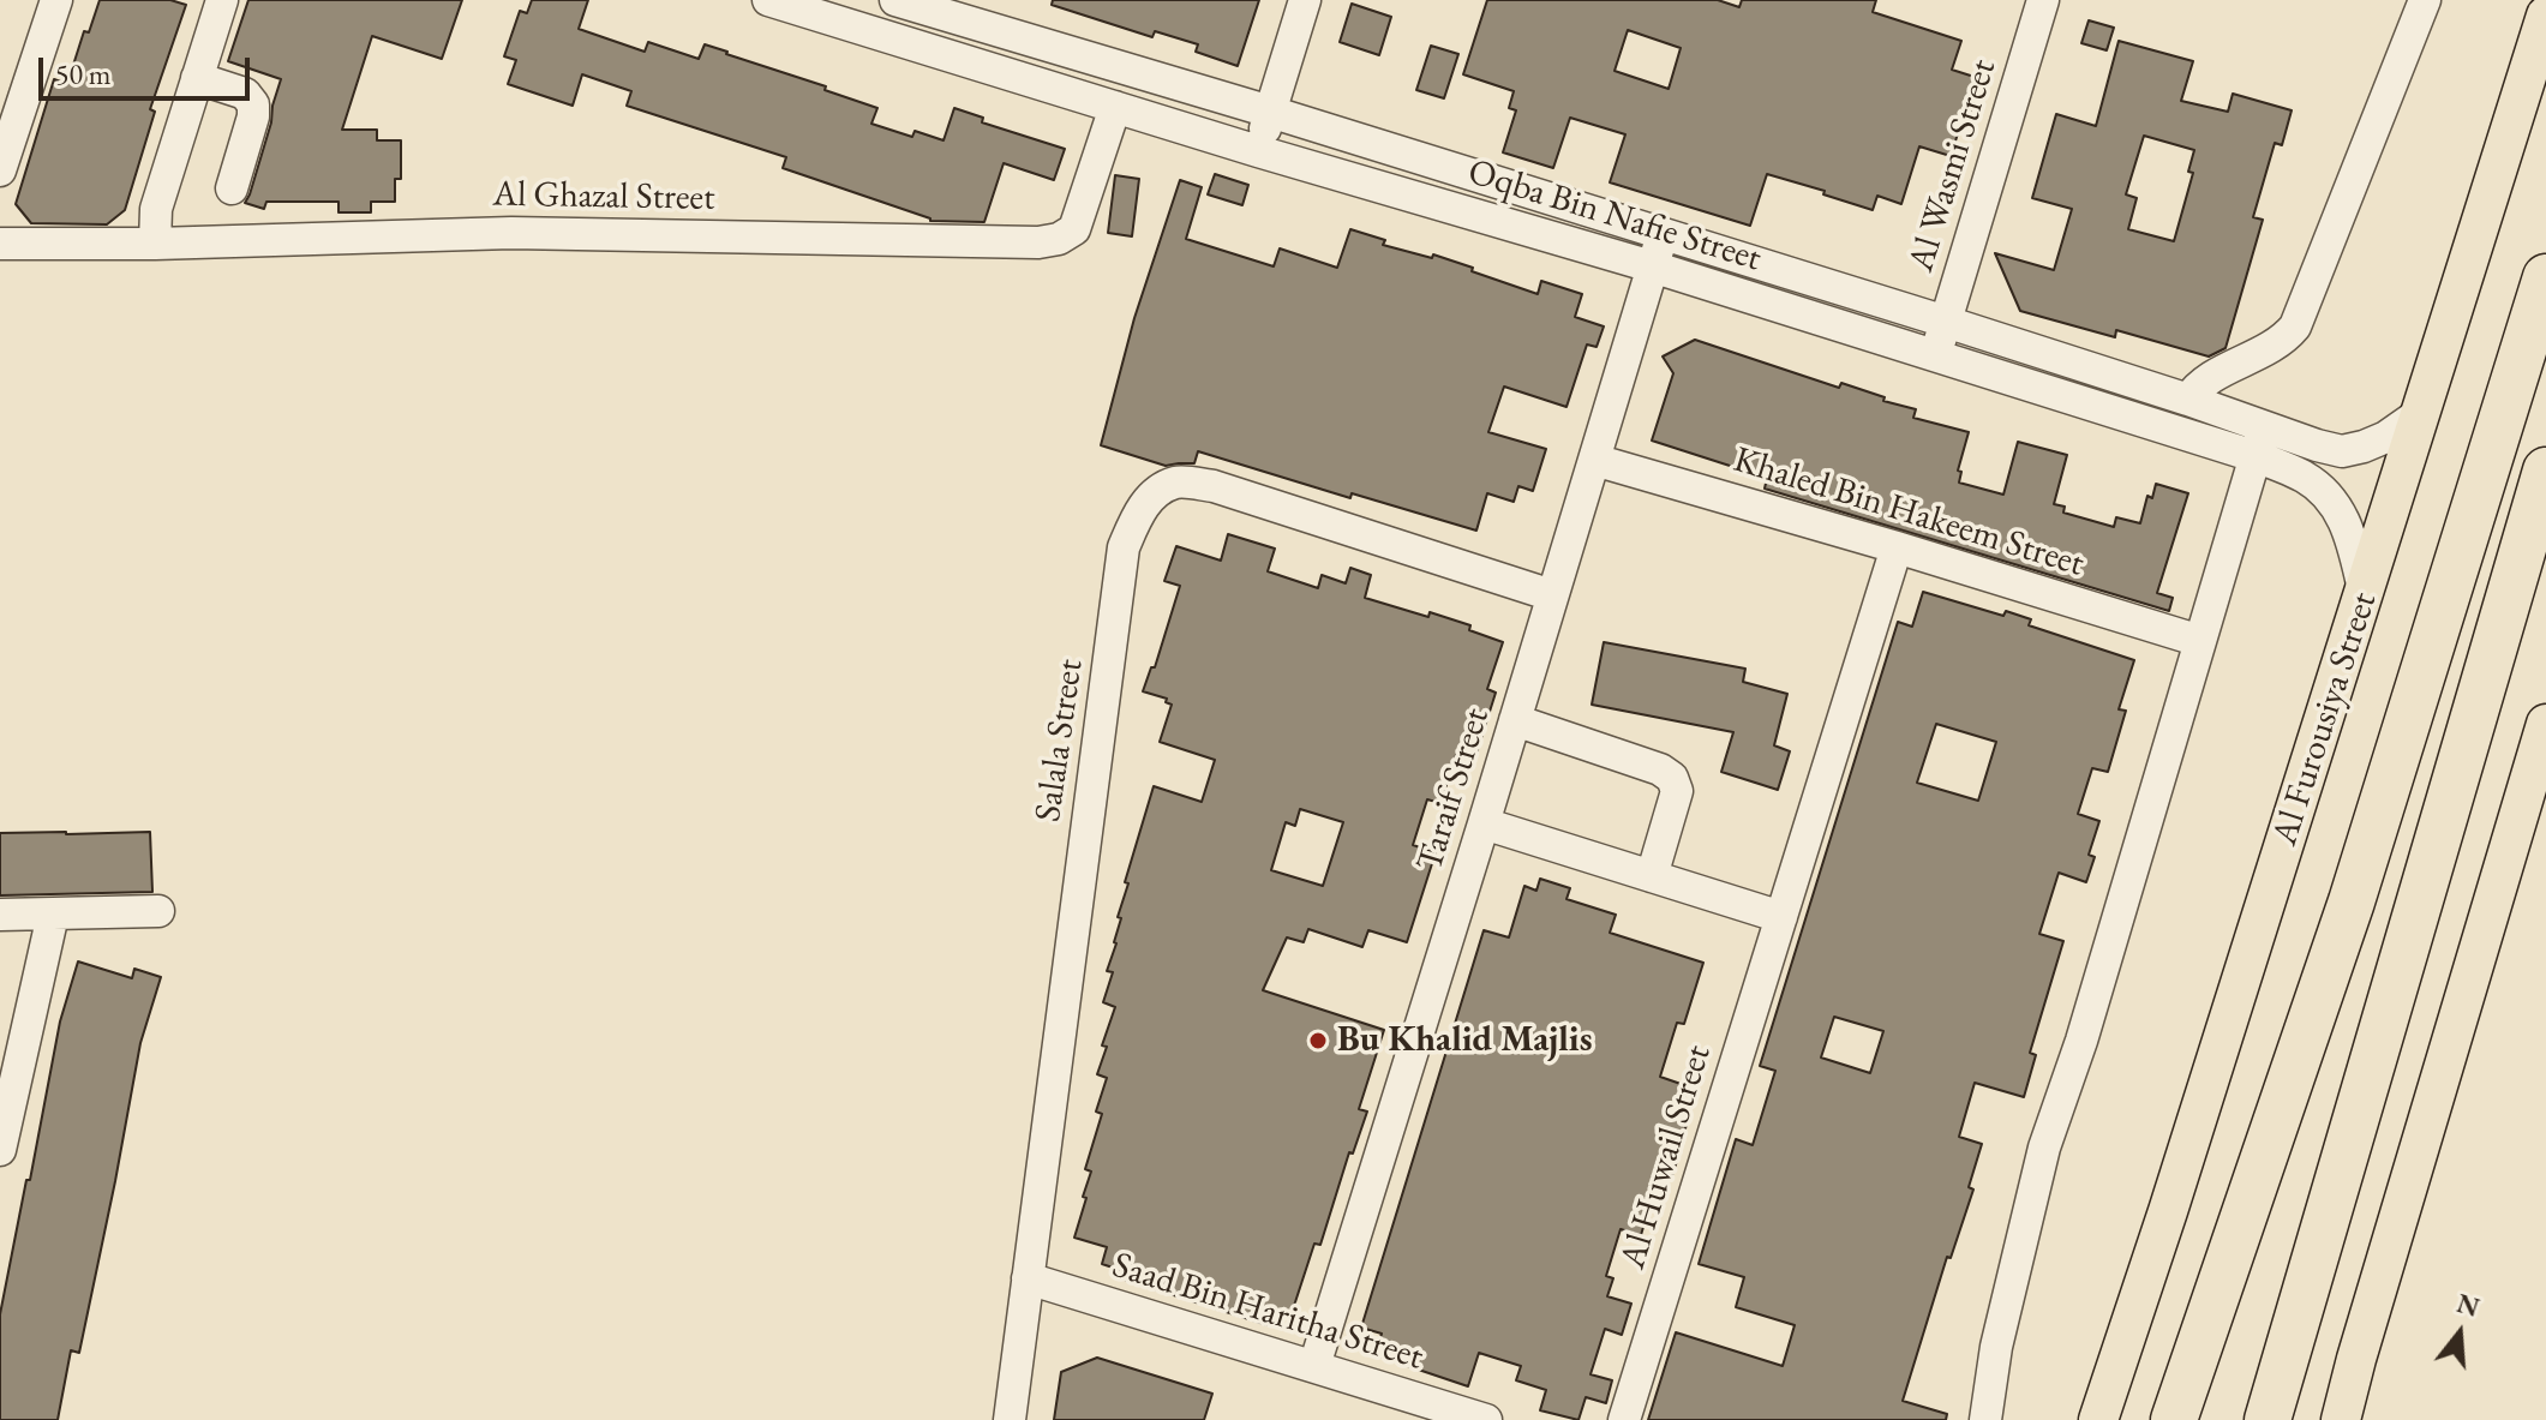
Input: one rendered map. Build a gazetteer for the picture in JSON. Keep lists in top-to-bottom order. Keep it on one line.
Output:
{"streets":{"main road":["Al Furousiya Street"],"street":["Al Wasmi Street","Al Ghazal Street","Oqba Bin Nafie Street","Khaled Bin Hakeem Street","Salala Street","Taraif Street","Al Huwail Street","Saad Bin Haritha Street"]},"crossings":[["Al Wasmi Street","Oqba Bin Nafie Street"],["Al Ghazal Street","Oqba Bin Nafie Street"],["Oqba Bin Nafie Street","Al Furousiya Street"],["Oqba Bin Nafie Street","Taraif Street"],["Khaled Bin Hakeem Street","Taraif Street"],["Khaled Bin Hakeem Street","Al Huwail Street"],["Salala Street","Taraif Street"],["Salala Street","Saad Bin Haritha Street"],["Taraif Street","Saad Bin Haritha Street"]],"places":["Bu Khalid Majlis"],"scale_bar":"50 m","north":"top"}
